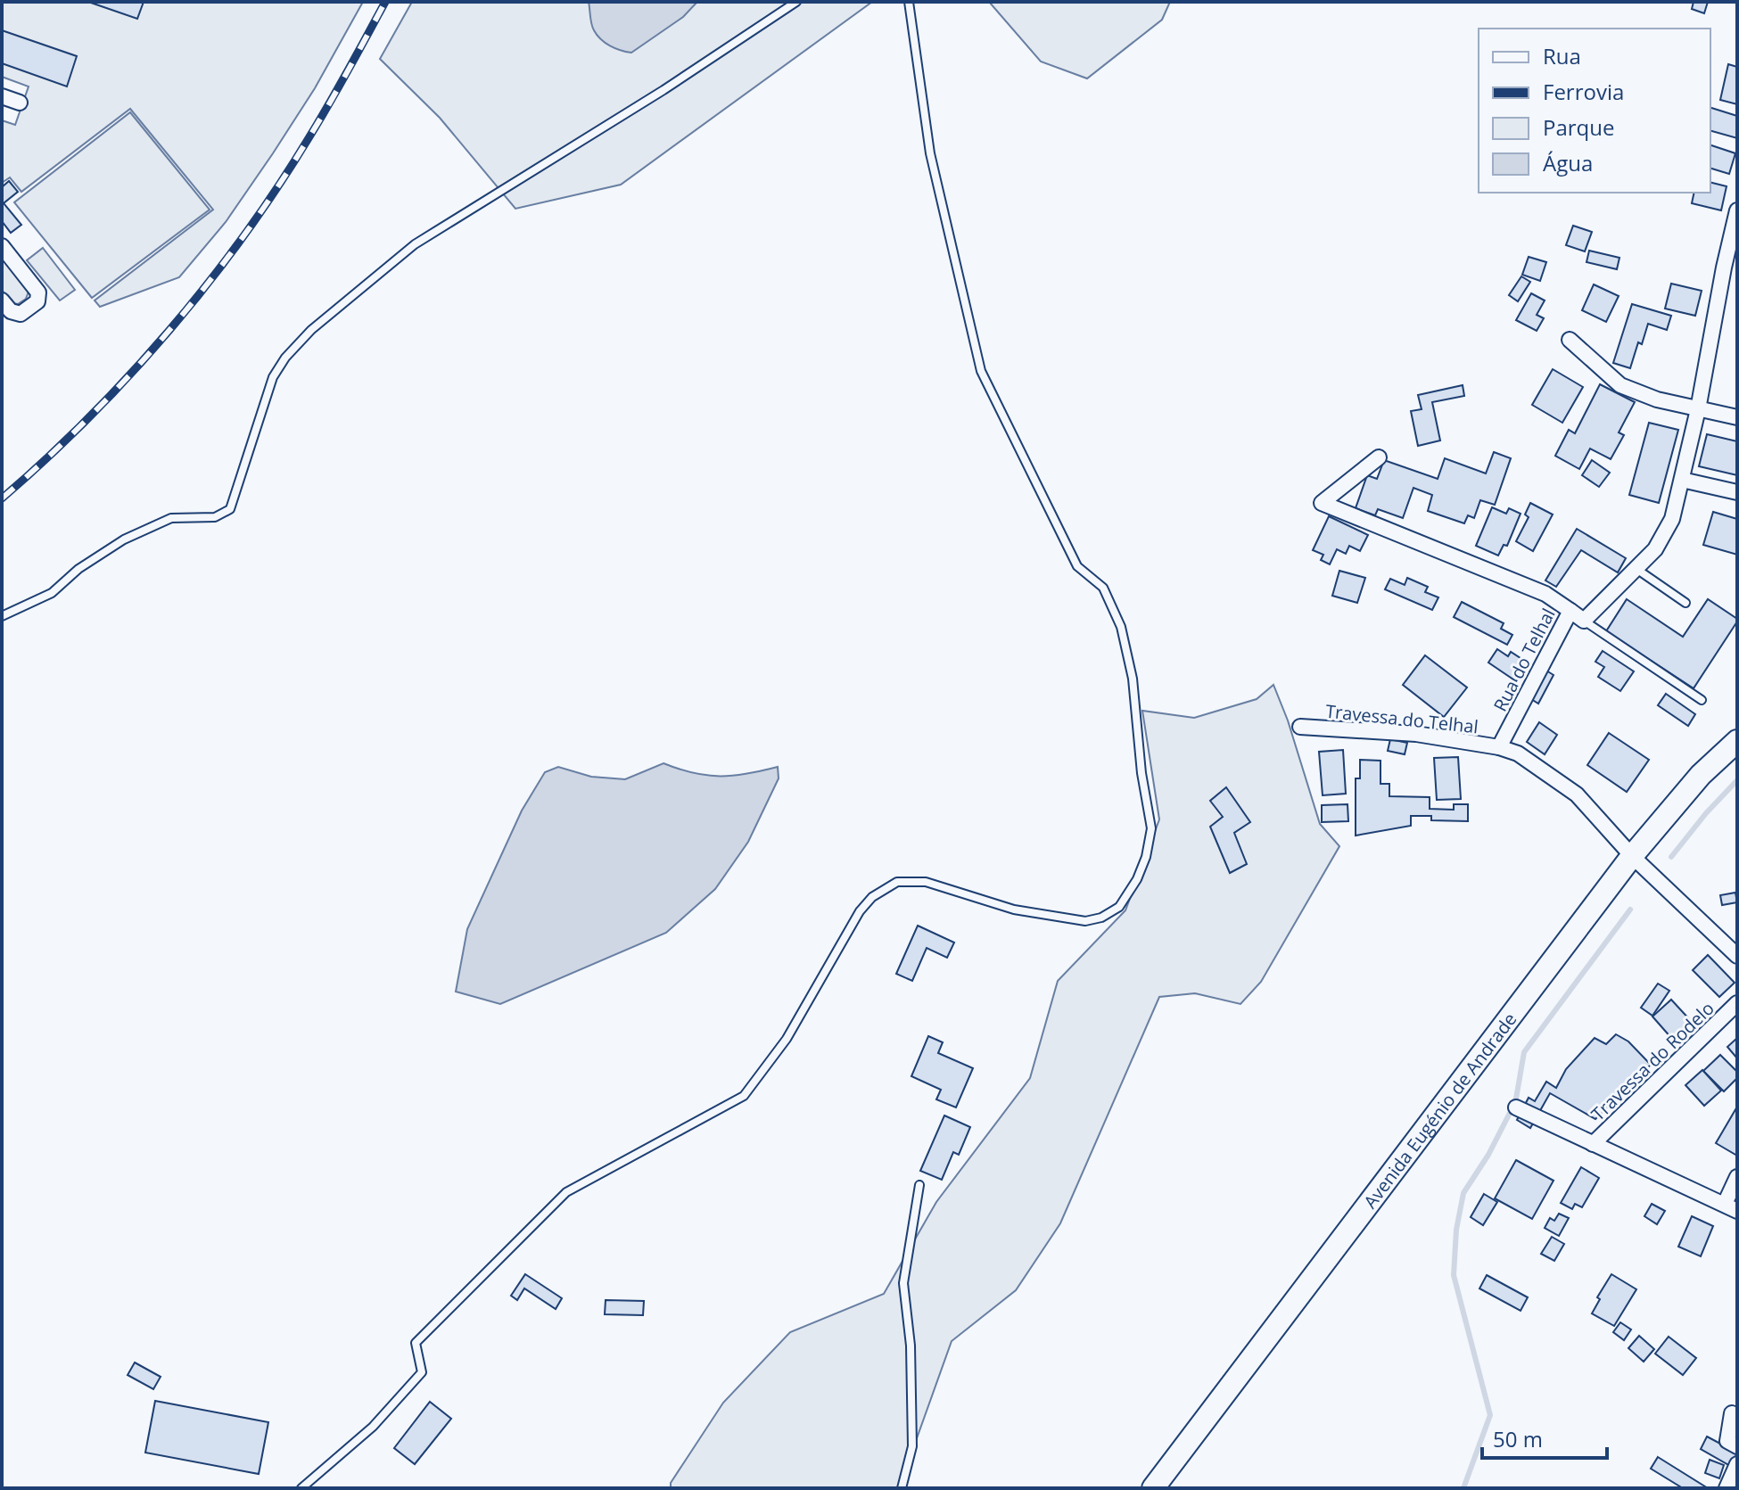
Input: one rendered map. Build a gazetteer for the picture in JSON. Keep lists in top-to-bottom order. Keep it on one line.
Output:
{"streets":{"main road":["Avenida Eugénio de Andrade"],"street":["Rua do Telhal","Travessa do Telhal","Travessa do Rodelo"]},"crossings":[["Rua do Telhal","Travessa do Telhal"]],"legend":["Rua","Ferrovia","Parque","Água"],"scale_bar":"50 m"}
